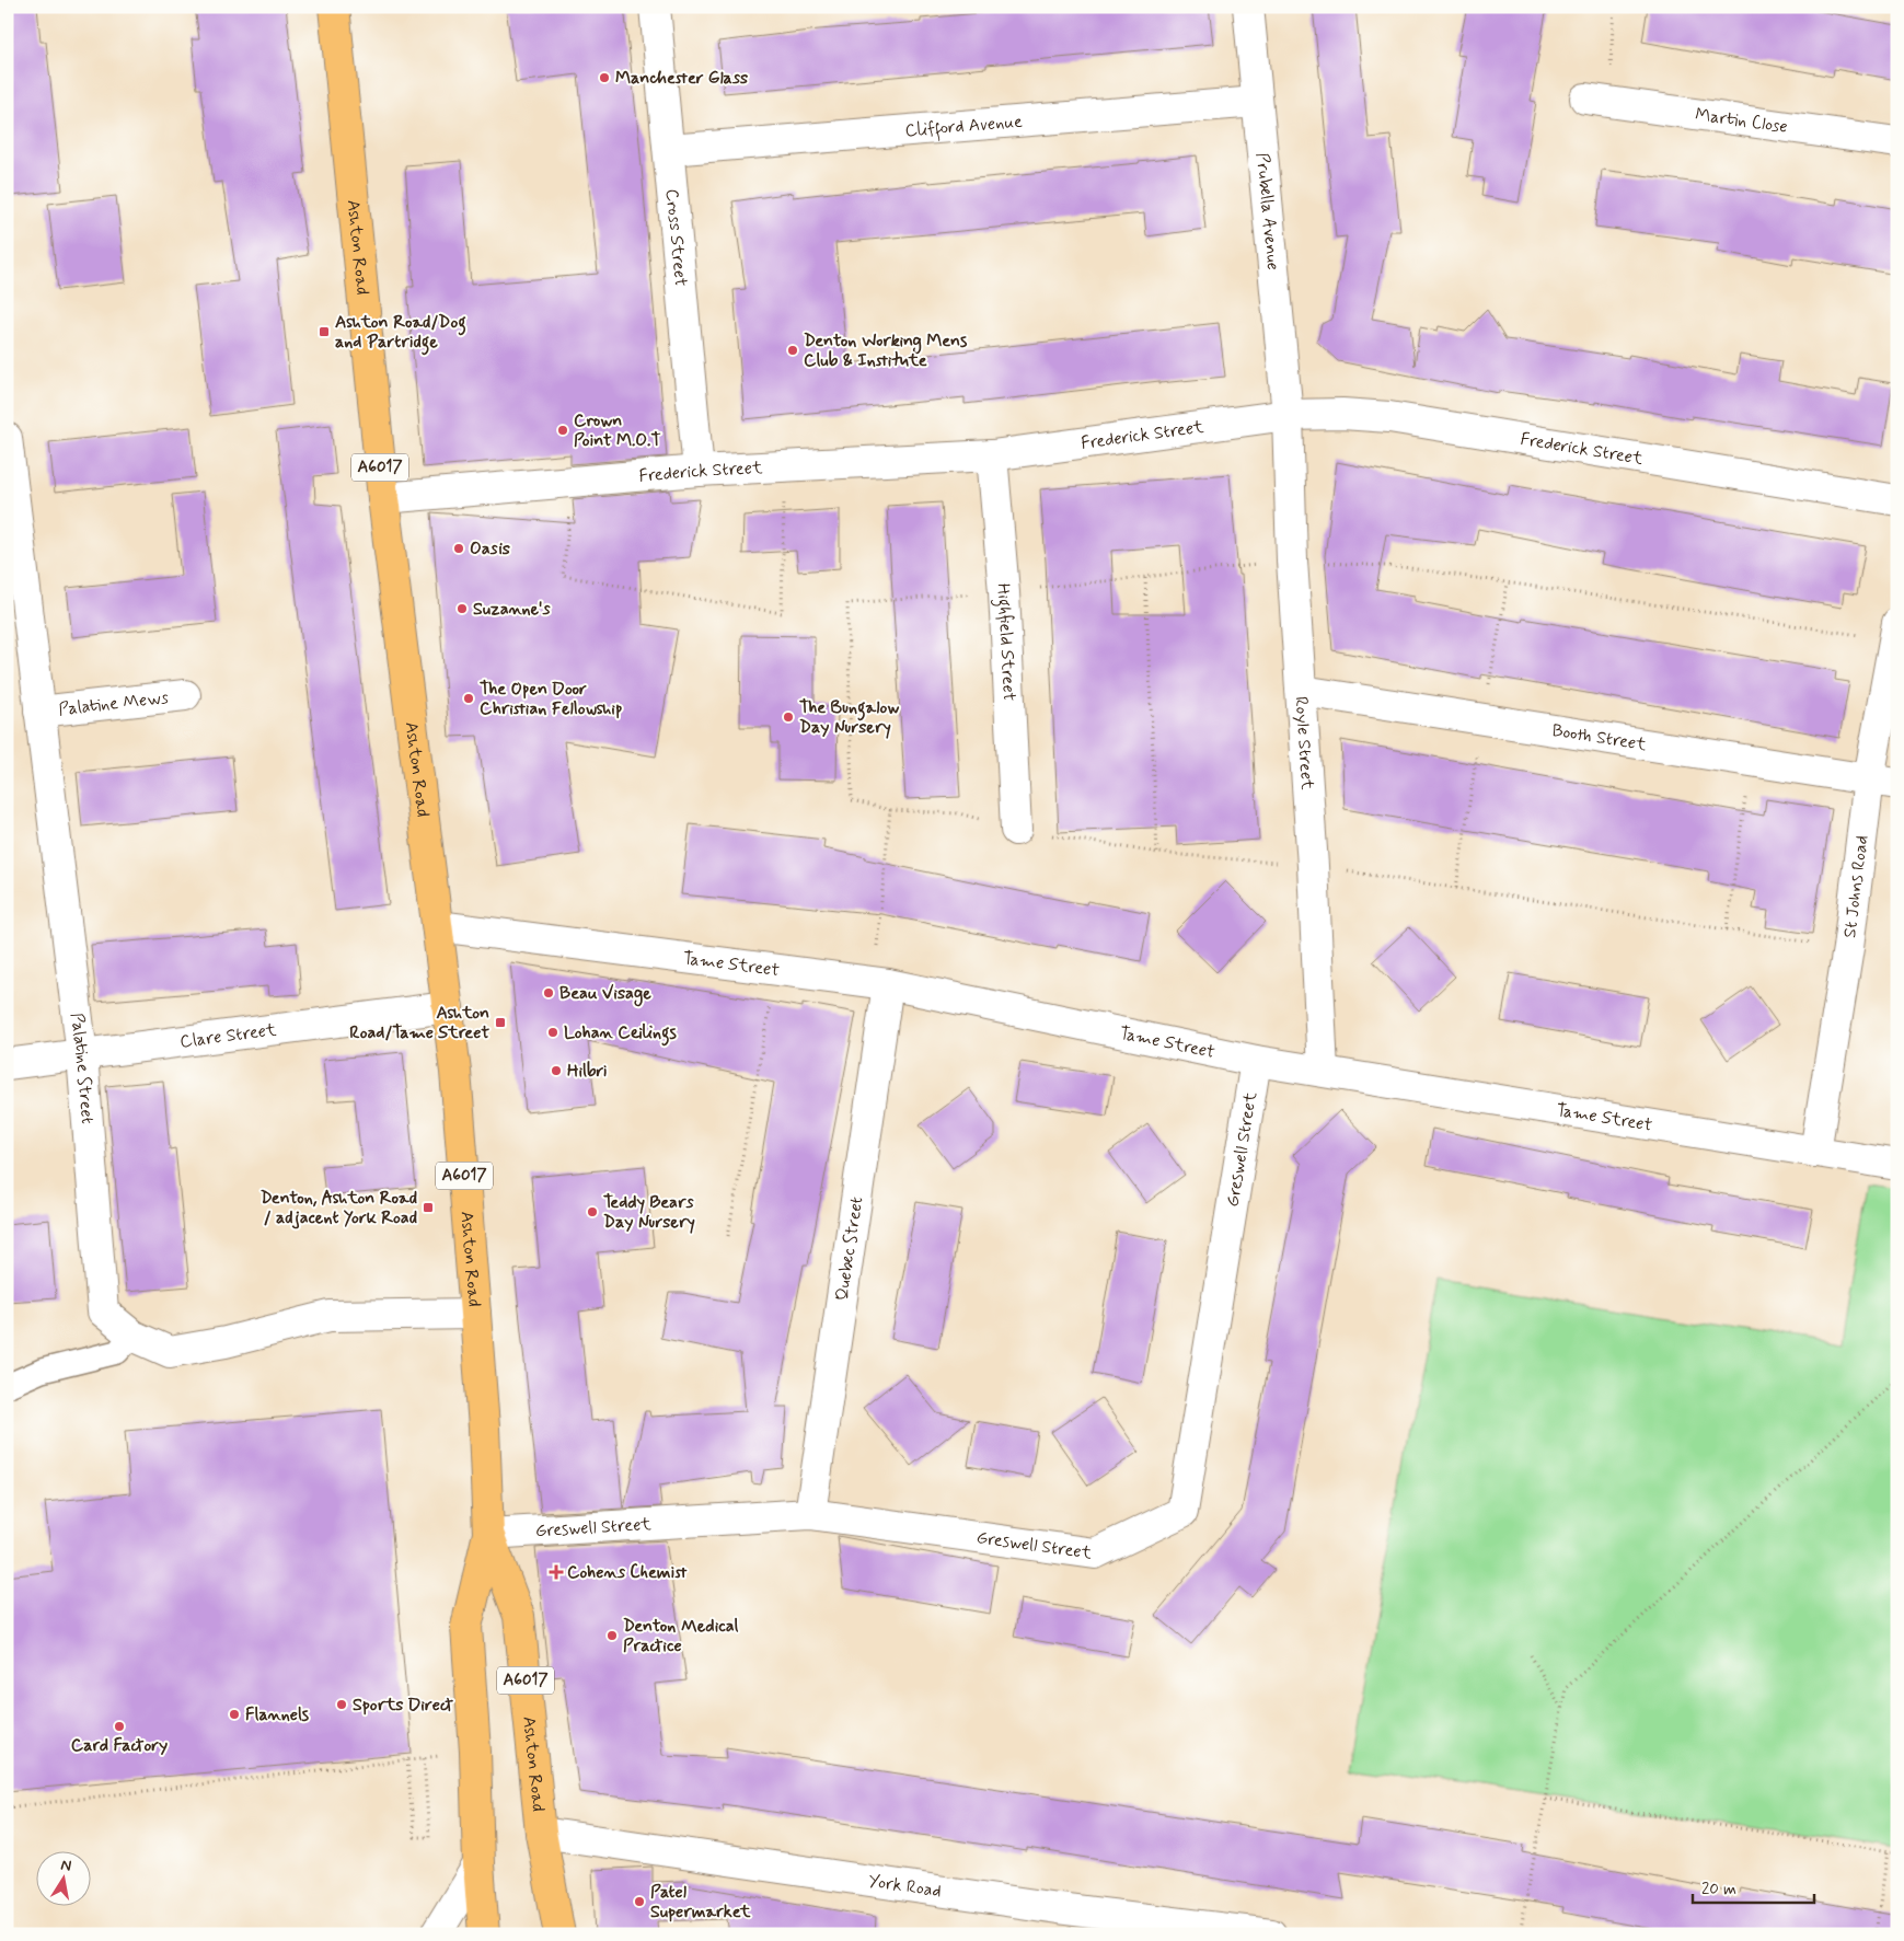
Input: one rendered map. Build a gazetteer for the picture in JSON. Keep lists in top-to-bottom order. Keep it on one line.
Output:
{"streets":{"highway":["Ashton Road","A6017"],"street":["Martin Close","Clifford Avenue","Prubella Avenue","Cross Street","Frederick Street","Highfield Street","Palatine Mews","Booth Street","Royle Street","St Johns Road","Tame Street","Clare Street","Palatine Street","Greswell Street","Quebec Street","York Road"]},"crossings":[["Clifford Avenue","Prubella Avenue"],["Clifford Avenue","Cross Street"],["Prubella Avenue","Frederick Street"],["Prubella Avenue","Royle Street"],["Cross Street","Frederick Street"],["Ashton Road","Frederick Street"],["Ashton Road","Tame Street"],["Ashton Road","Clare Street"],["Ashton Road","Palatine Street"],["Ashton Road","Greswell Street"],["Ashton Road","York Road"],["Frederick Street","Highfield Street"],["Frederick Street","Royle Street"],["Palatine Mews","Palatine Street"],["Booth Street","Royle Street"],["Booth Street","St Johns Road"],["Royle Street","Tame Street"],["St Johns Road","Tame Street"],["Tame Street","Greswell Street"],["Tame Street","Quebec Street"],["Clare Street","Palatine Street"],["Greswell Street","Quebec Street"]],"places":{"other":["Manchester Glass","Denton Working Mens Club & Institute","Crown Point M.O.T","Oasis","Suzanne's","The Open Door Christian Fellowship","The Bungalow Day Nursery","Beau Visage","Lohan Ceilings","Hilbri","Teddy Bears Day Nursery","Denton Medical Practice","Sports Direct","Flannels","Card Factory","Patel Supermarket"],"transit":["Ashton Road/Dog and Partridge","Ashton Road/Tame Street","Denton, Ashton Road / adjacent York Road"],"health":["Cohens Chemist"]},"scale_bar":"20 m","north":"top"}
